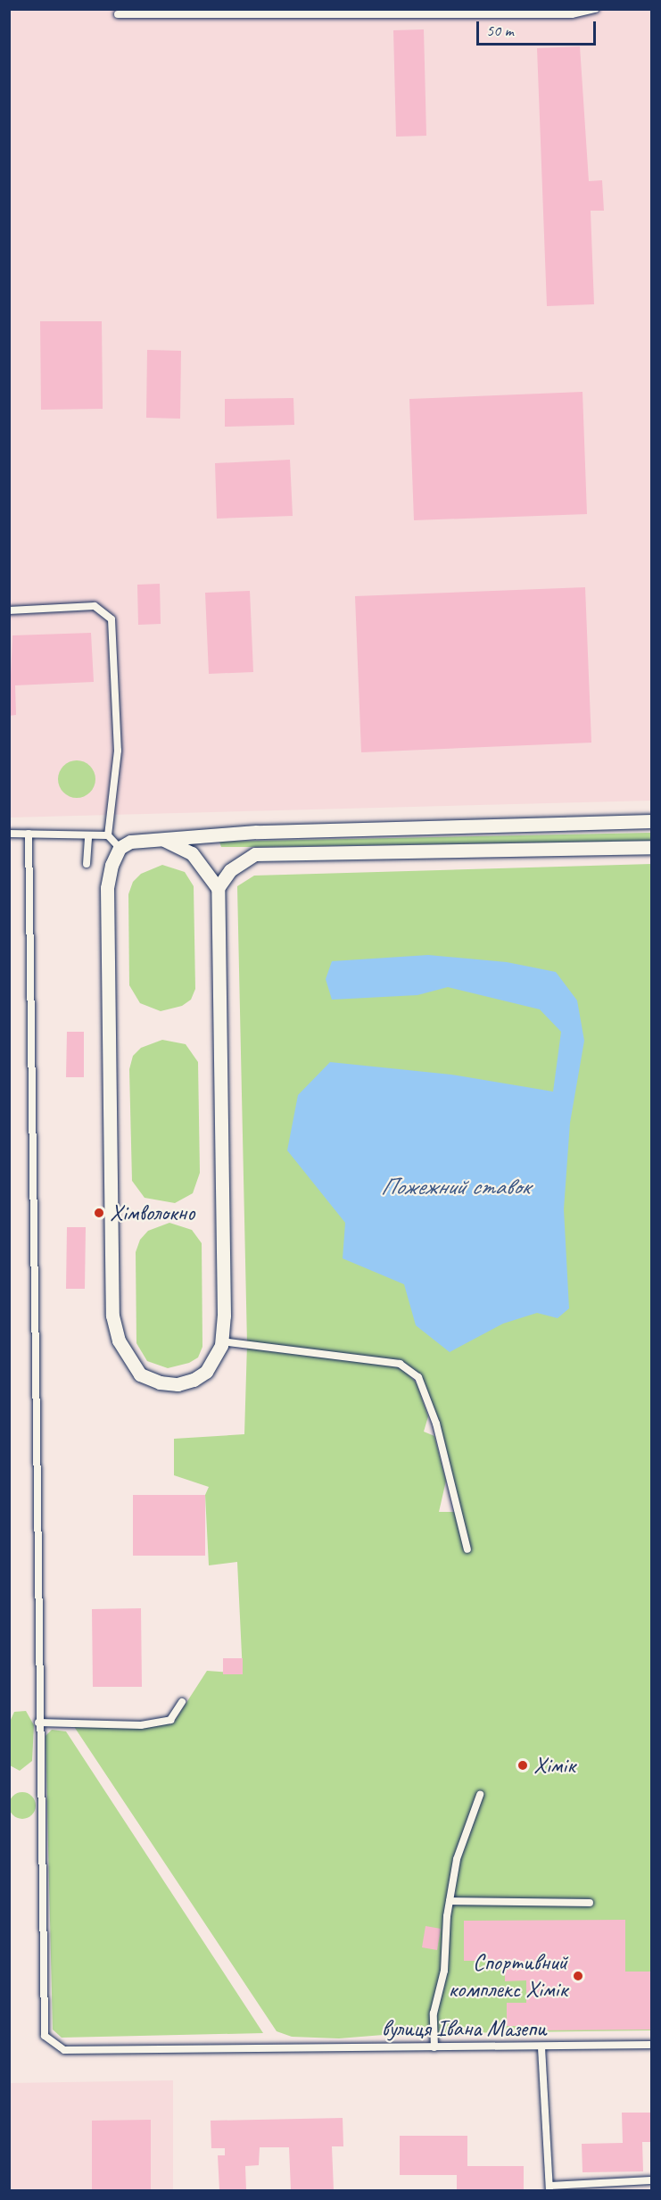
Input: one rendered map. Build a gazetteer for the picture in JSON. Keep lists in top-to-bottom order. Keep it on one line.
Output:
{"streets":{"lane":["вулиця Івана Мазепи"]},"water":["Пожежний ставок"],"places":["Хімволокно","Хімік","Спортивний комплекс Хімік"],"scale_bar":"50 m"}
